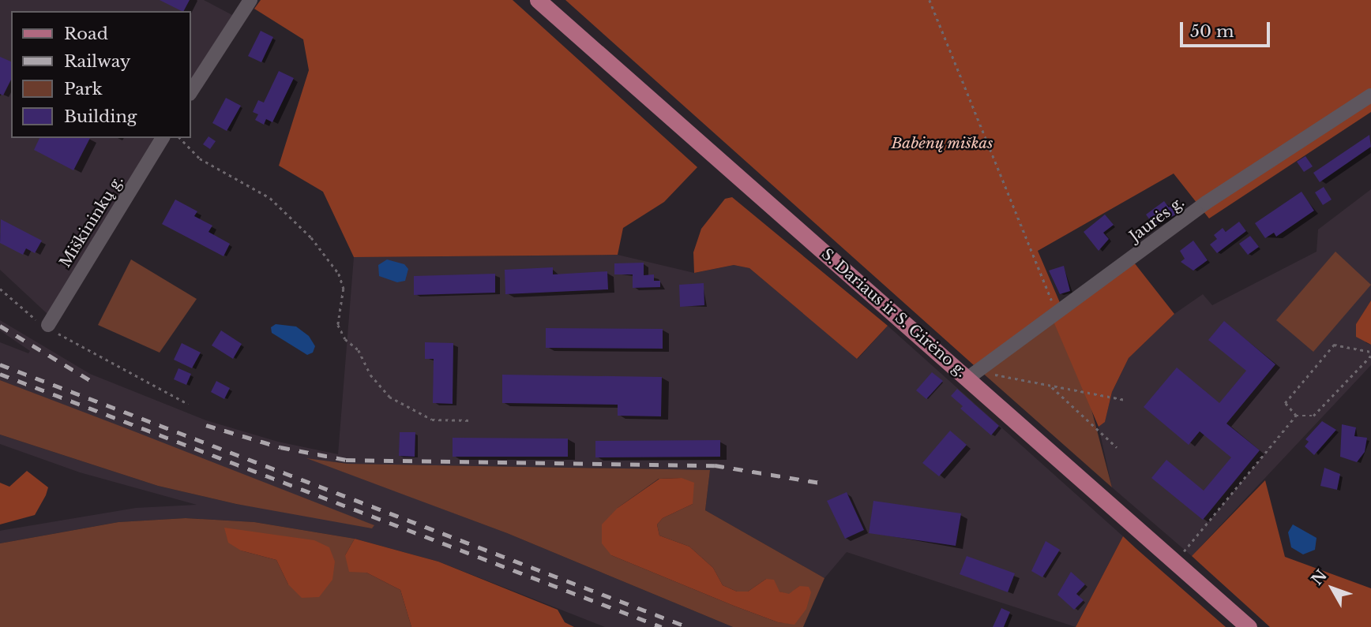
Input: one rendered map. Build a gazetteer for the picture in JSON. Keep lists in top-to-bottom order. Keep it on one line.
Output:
{"streets":{"main road":["S. Dariaus ir S. Girėno g."],"street":["Jaurės g.","Miškininkų g."]},"crossings":[["Jaurės g.","S. Dariaus ir S. Girėno g."]],"parks":["Babėnų miškas"],"legend":["Road","Railway","Park","Building"],"scale_bar":"50 m","north":"top left"}
